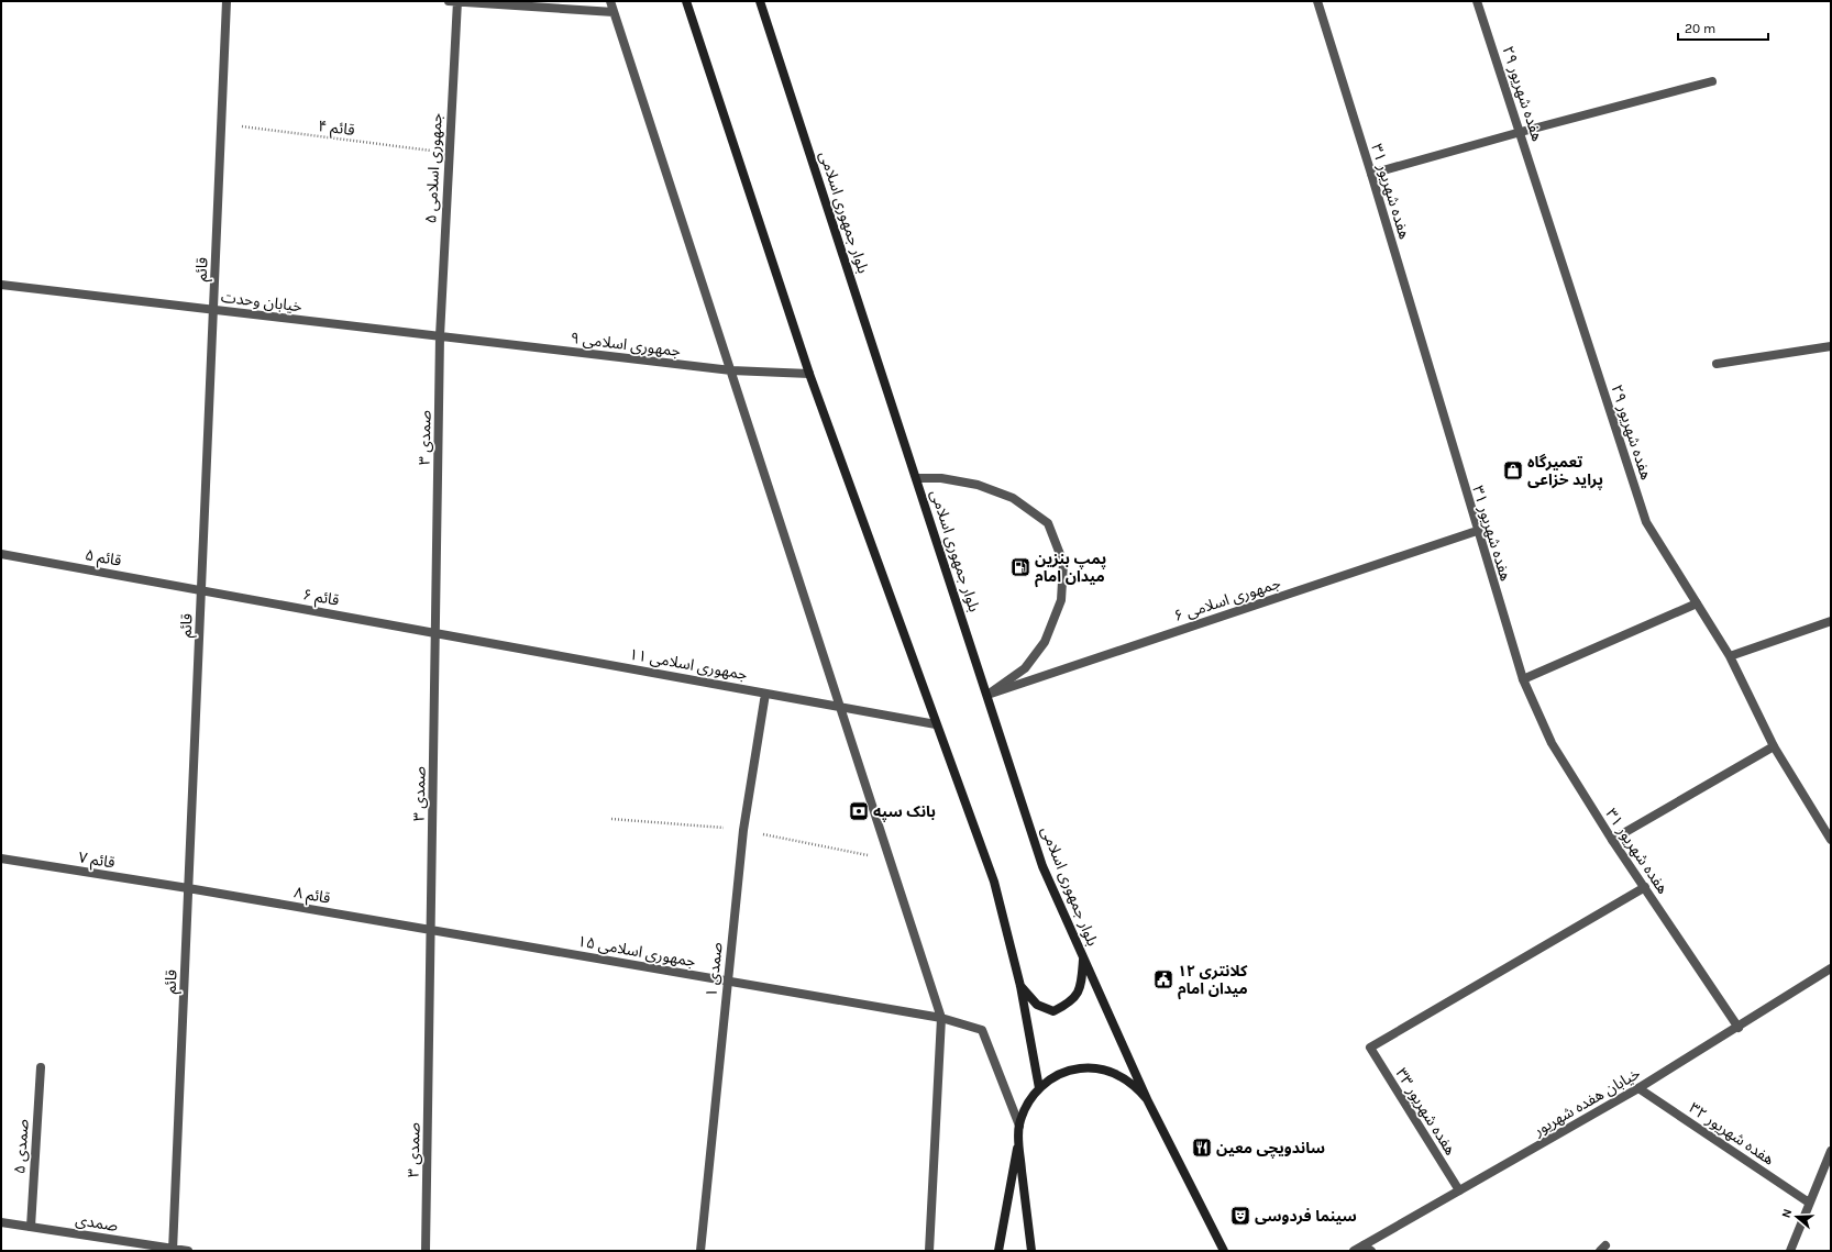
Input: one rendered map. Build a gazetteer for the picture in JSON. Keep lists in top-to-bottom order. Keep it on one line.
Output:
{"streets":{"main road":["بلوار جمهوری اسلامی"],"street":["هفده شهریور ۲۹","جمهوری اسلامی ۵","هفده شهریور ۳۱","قائم","خیابان وحدت","جمهوری اسلامی ۹","صمدی ۳","قائم ۵","قائم ۶","جمهوری اسلامی ۶","جمهوری اسلامی ۱۱","قائم ۷","قائم ۸","جمهوری اسلامی ۱۵","صمدی ۱","خیابان هفده شهریور","هفده شهریور ۳۳","هفده شهریور ۳۲","صمدی ۵","صمدی"],"path":["قائم ۴"]},"crossings":[["قائم ۴","جمهوری اسلامی ۵"],["قائم ۴","قائم"],["جمهوری اسلامی ۵","خیابان وحدت"],["جمهوری اسلامی ۵","جمهوری اسلامی ۹"],["جمهوری اسلامی ۵","صمدی ۳"],["هفده شهریور ۳۱","جمهوری اسلامی ۶"],["هفده شهریور ۳۱","خیابان هفده شهریور"],["هفده شهریور ۳۱","هفده شهریور ۳۳"],["بلوار جمهوری اسلامی","جمهوری اسلامی ۶"],["قائم","خیابان وحدت"],["قائم","قائم ۵"],["قائم","قائم ۶"],["قائم","قائم ۷"],["قائم","قائم ۸"],["قائم","صمدی"],["خیابان وحدت","جمهوری اسلامی ۹"],["خیابان وحدت","صمدی ۳"],["جمهوری اسلامی ۹","صمدی ۳"],["صمدی ۳","قائم ۶"],["صمدی ۳","جمهوری اسلامی ۱۱"],["صمدی ۳","قائم ۸"],["صمدی ۳","جمهوری اسلامی ۱۵"],["قائم ۵","قائم ۶"],["قائم ۶","جمهوری اسلامی ۱۱"],["جمهوری اسلامی ۱۱","صمدی ۱"],["قائم ۷","قائم ۸"],["قائم ۸","جمهوری اسلامی ۱۵"],["جمهوری اسلامی ۱۵","صمدی ۱"],["خیابان هفده شهریور","هفده شهریور ۳۳"],["خیابان هفده شهریور","هفده شهریور ۳۲"],["صمدی ۵","صمدی"]],"places":{"shop":["تعمیرگاه پراید خزاعی"],"fuel station":["پمپ بنزین میدان امام"],"bank":["بانک سپه"],"public building":["کلانتری ۱۲ میدان امام"],"restaurant":["ساندویچی معین"],"theatre":["سینما فردوسی"]},"scale_bar":"20 m","north":"left"}
